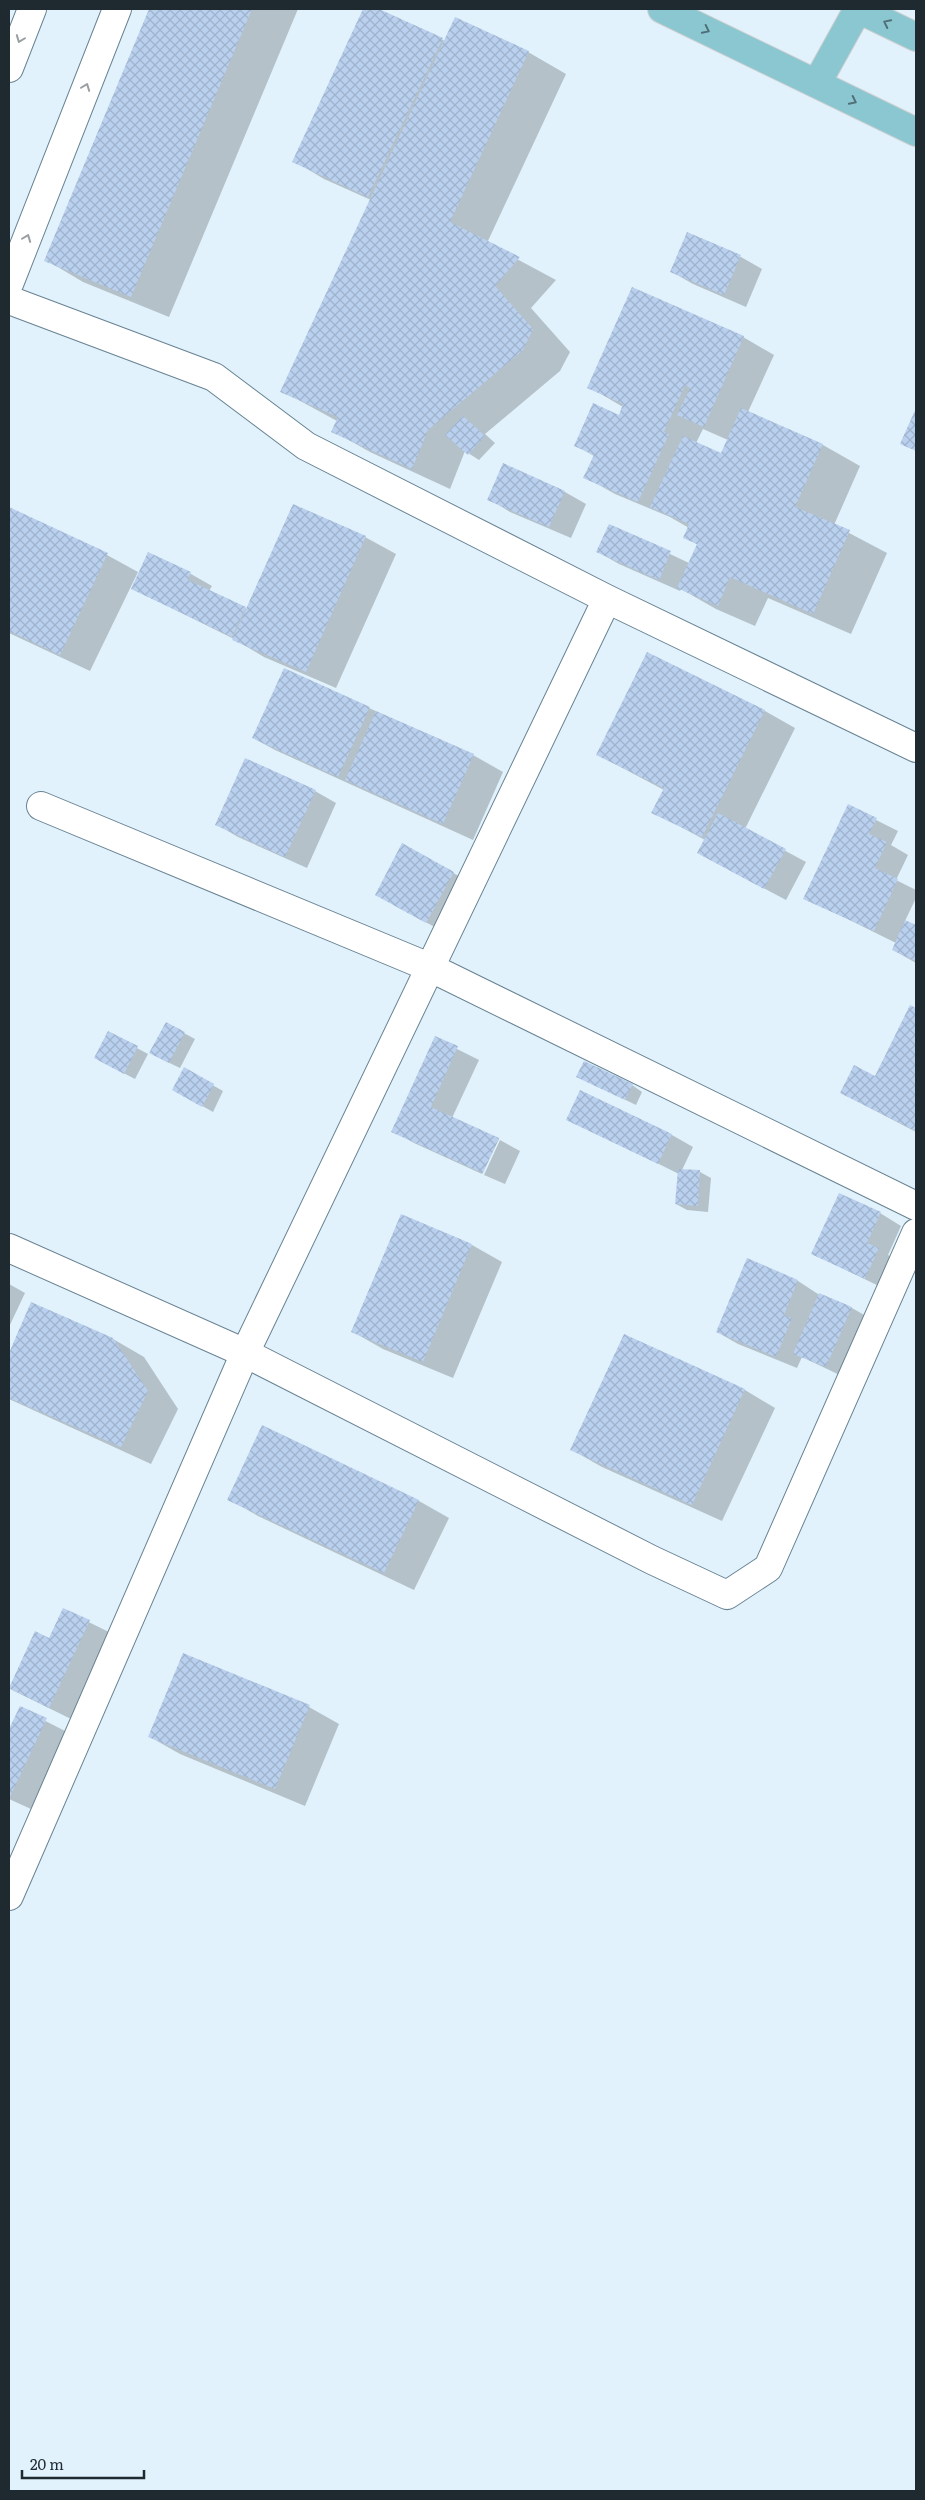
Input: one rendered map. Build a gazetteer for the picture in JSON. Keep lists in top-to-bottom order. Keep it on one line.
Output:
{"scale_bar":"20 m"}
